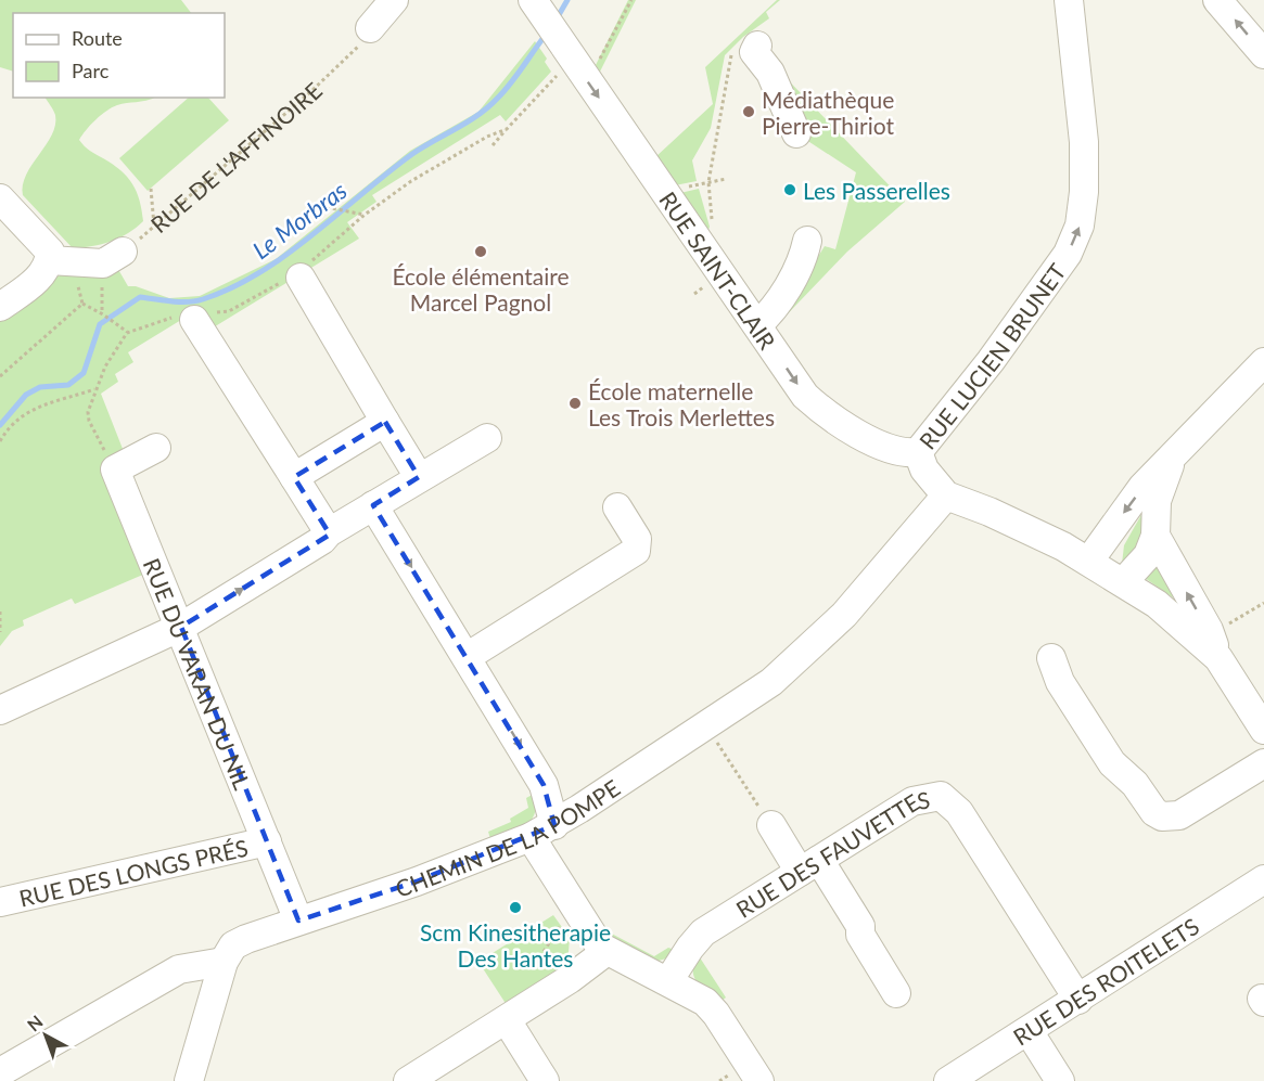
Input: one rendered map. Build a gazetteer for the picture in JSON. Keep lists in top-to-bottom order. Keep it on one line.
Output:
{"streets":{"street":["RUE SAINT-CLAIR","RUE LUCIEN BRUNET","RUE DU VARAN DU NIL","CHEMIN DE LA POMPE","RUE DES FAUVETTES","RUE DES LONGS PRÉS","RUE DES ROITELETS"],"path":["RUE DE L'AFFINOIRE"]},"crossings":[["RUE SAINT-CLAIR","RUE LUCIEN BRUNET"],["RUE LUCIEN BRUNET","CHEMIN DE LA POMPE"],["RUE DU VARAN DU NIL","CHEMIN DE LA POMPE"],["RUE DU VARAN DU NIL","RUE DES LONGS PRÉS"],["RUE DES FAUVETTES","RUE DES ROITELETS"]],"one_way":["RUE SAINT-CLAIR"],"water":["Le Morbras"],"places":["Médiathèque Pierre-Thiriot","Les Passerelles","École élémentaire Marcel Pagnol","École maternelle Les Trois Merlettes","Scm Kinesitherapie Des Hantes"],"legend":["Route","Parc"],"north":"top left"}
